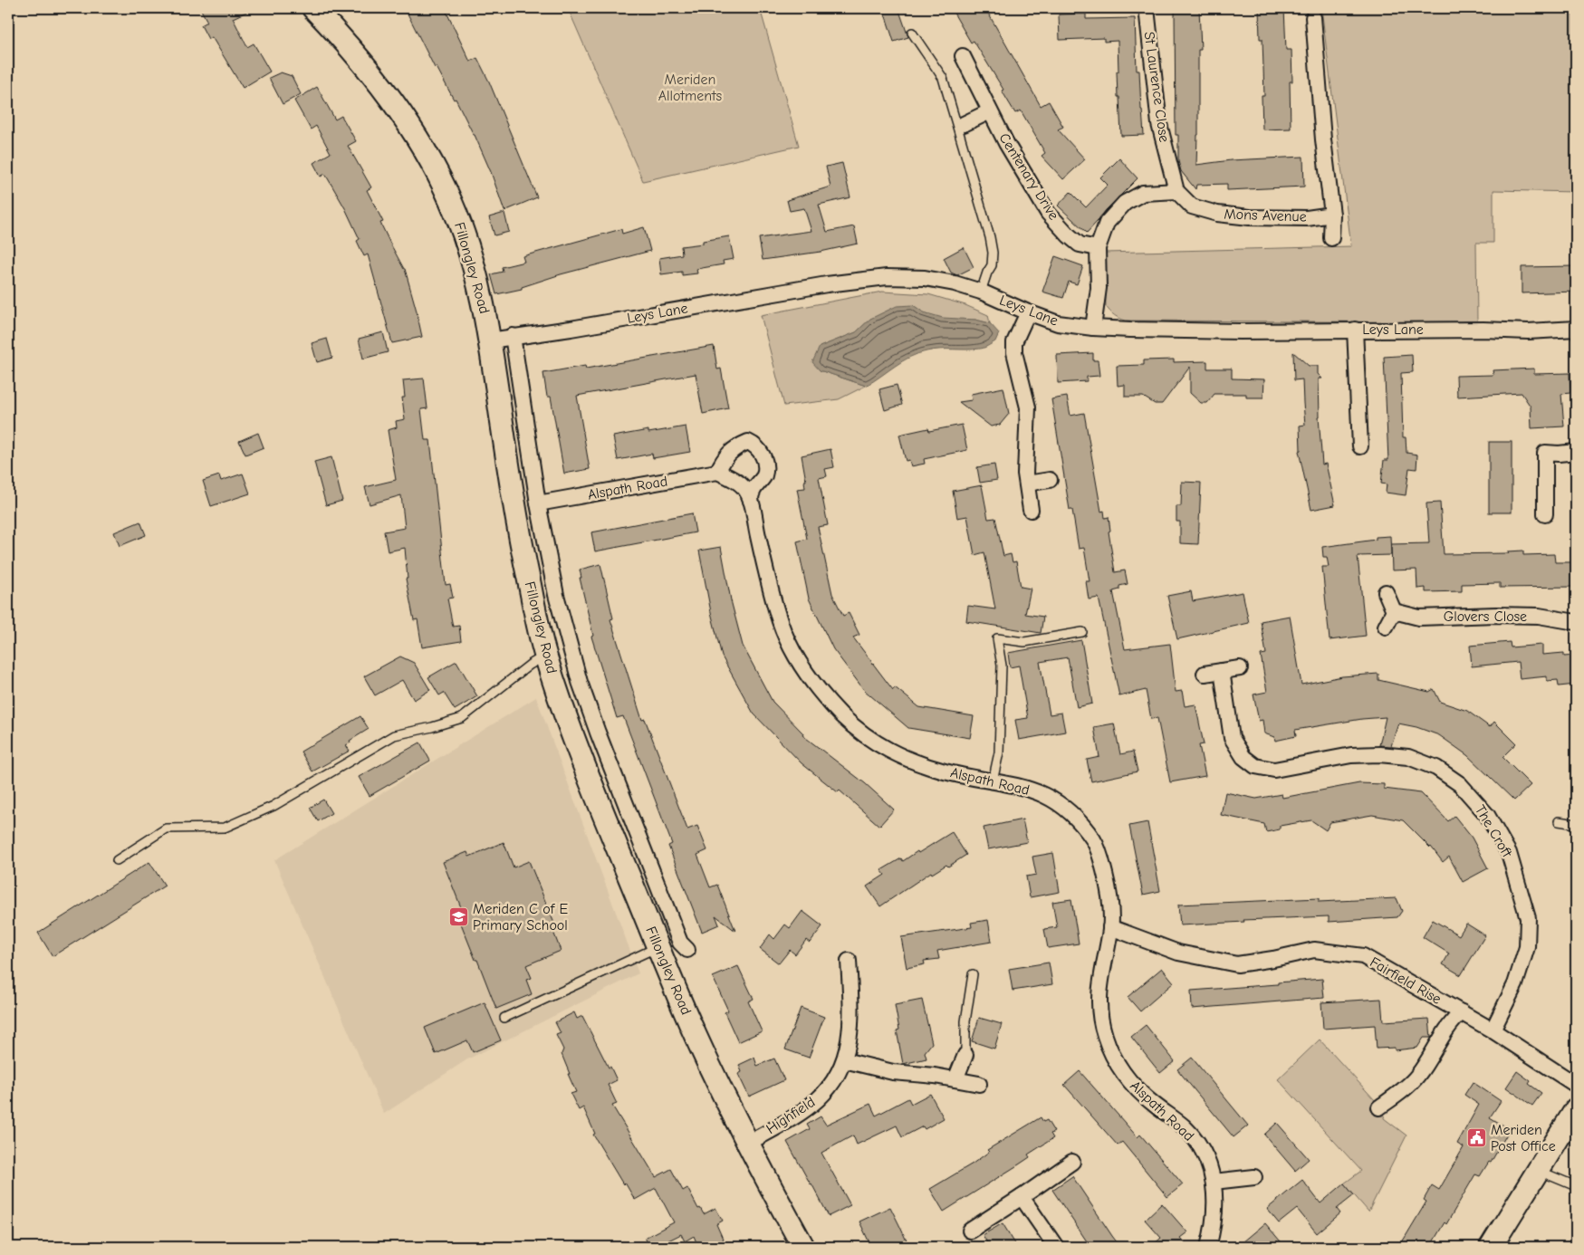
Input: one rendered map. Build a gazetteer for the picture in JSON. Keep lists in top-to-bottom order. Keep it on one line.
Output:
{"streets":{"main road":["Fillongley Road"],"street":["St Laurence Close","Centenary Drive","Mons Avenue","Leys Lane","Alspath Road","Glovers Close","The Croft","Fairfield Rise","Highfield"]},"crossings":[["St Laurence Close","Mons Avenue"],["Fillongley Road","Leys Lane"],["Fillongley Road","Alspath Road"],["Fillongley Road","Highfield"],["Alspath Road","Fairfield Rise"],["The Croft","Fairfield Rise"]],"parks":["Meriden Allotments"],"places":{"school or university":["Meriden C of E Primary School"],"public building":["Meriden Post Office"]}}
